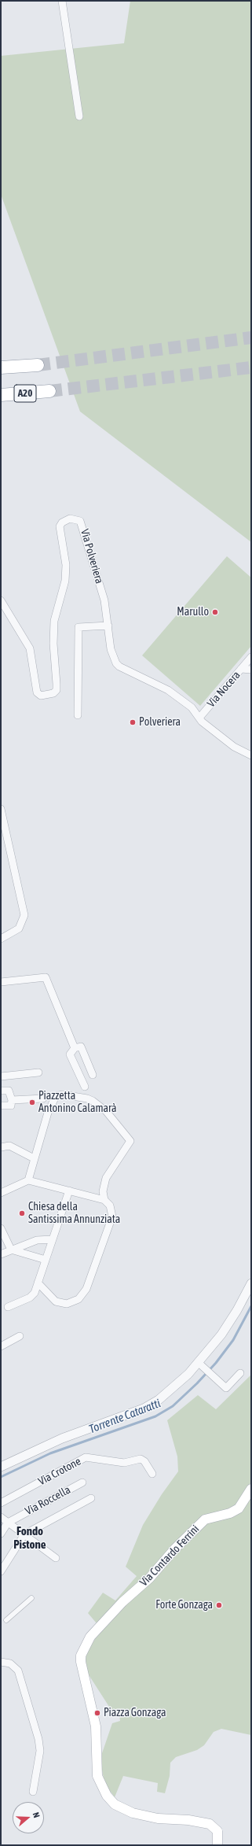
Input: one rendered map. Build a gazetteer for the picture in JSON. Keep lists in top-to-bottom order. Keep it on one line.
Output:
{"streets":{"highway":["A20"],"main road":["Via Contardo Ferrini"],"street":["Via Polveriera","Via Nocera","Via Crotone","Via Roccella"]},"crossings":[["Via Polveriera","Via Nocera"]],"districts":["Fondo Pistone"],"water":["Torrente Cataratti"],"places":["Marullo","Polveriera","Piazzetta Antonino Calamarà","Chiesa della Santissima Annunziata","Forte Gonzaga","Piazza Gonzaga"],"north":"right"}
